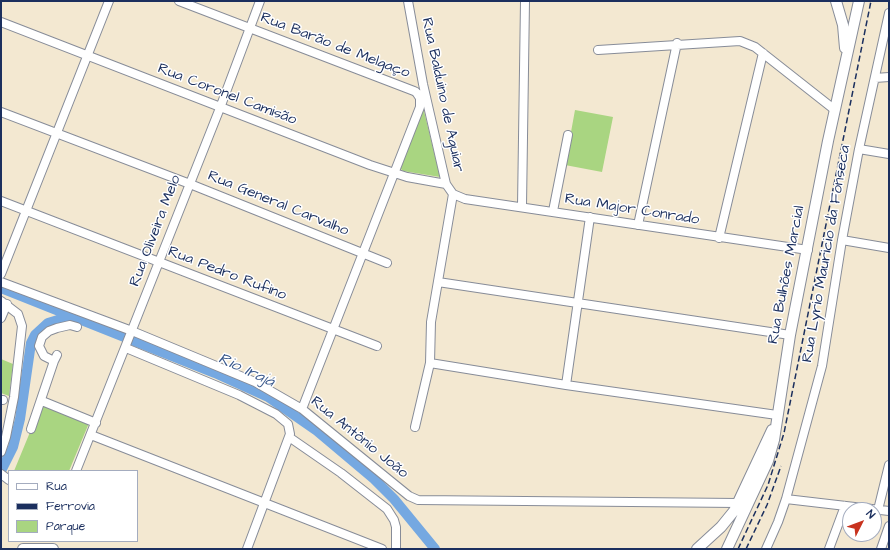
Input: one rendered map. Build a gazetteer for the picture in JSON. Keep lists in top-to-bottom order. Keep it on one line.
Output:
{"streets":{"main road":["Rua Bulhões Marcial"],"street":["Rua Barão de Melgaço","Rua Coronel Camisão","Rua Balduino de Aguiar","Rua General Carvalho","Rua Major Conrado","Rua Oliveira Melo","Rua Lyrio Mauricio da Fonseca","Rua Pedro Rufino","Rua Antônio João"]},"crossings":[["Rua Barão de Melgaço","Rua Balduino de Aguiar"],["Rua Barão de Melgaço","Rua Oliveira Melo"],["Rua Coronel Camisão","Rua Balduino de Aguiar"],["Rua Coronel Camisão","Rua Oliveira Melo"],["Rua Balduino de Aguiar","Rua Major Conrado"],["Rua General Carvalho","Rua Oliveira Melo"],["Rua Major Conrado","Rua Bulhões Marcial"],["Rua Oliveira Melo","Rua Pedro Rufino"],["Rua Oliveira Melo","Rua Antônio João"]],"water":["Rio Irajá"],"legend":["Rua","Ferrovia","Parque"],"north":"top right"}
